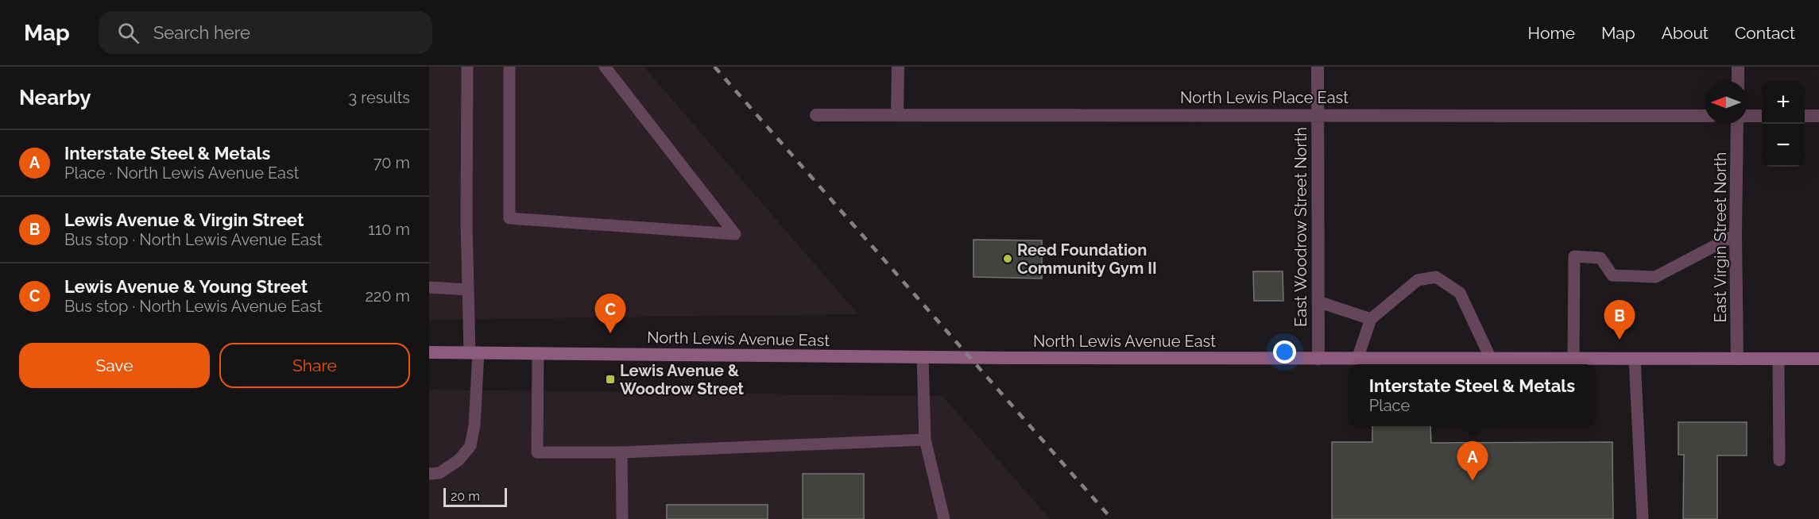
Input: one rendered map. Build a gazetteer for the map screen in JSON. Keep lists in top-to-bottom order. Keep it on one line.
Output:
{"streets":{"main road":["North Lewis Avenue East"],"street":["North Lewis Place East","East Woodrow Street North","East Virgin Street North"]},"crossings":[["North Lewis Place East","East Woodrow Street North"],["East Woodrow Street North","North Lewis Avenue East"],["East Virgin Street North","North Lewis Avenue East"]],"places":{"other":["Reed Foundation Community Gym II"],"transit":["Lewis Avenue & Woodrow Street"]},"scale_bar":"20 m","north":"left","page":{"header":"Map","search":"Search here","nav":["Home","Map","About","Contact"],"heading":["Nearby","3 results"],"map_buttons":["+","−"],"list":[{"mark":"A","name":"Interstate Steel & Metals","note":"Place · North Lewis Avenue East","value":"70 m"},{"mark":"B","name":"Lewis Avenue & Virgin Street","note":"Bus stop · North Lewis Avenue East","value":"110 m"},{"mark":"C","name":"Lewis Avenue & Young Street","note":"Bus stop · North Lewis Avenue East","value":"220 m"}],"pins":["C","B","A"],"buttons":["Save","Share"],"popup":["Interstate Steel & Metals","Place"],"scale":"20 m"}}
